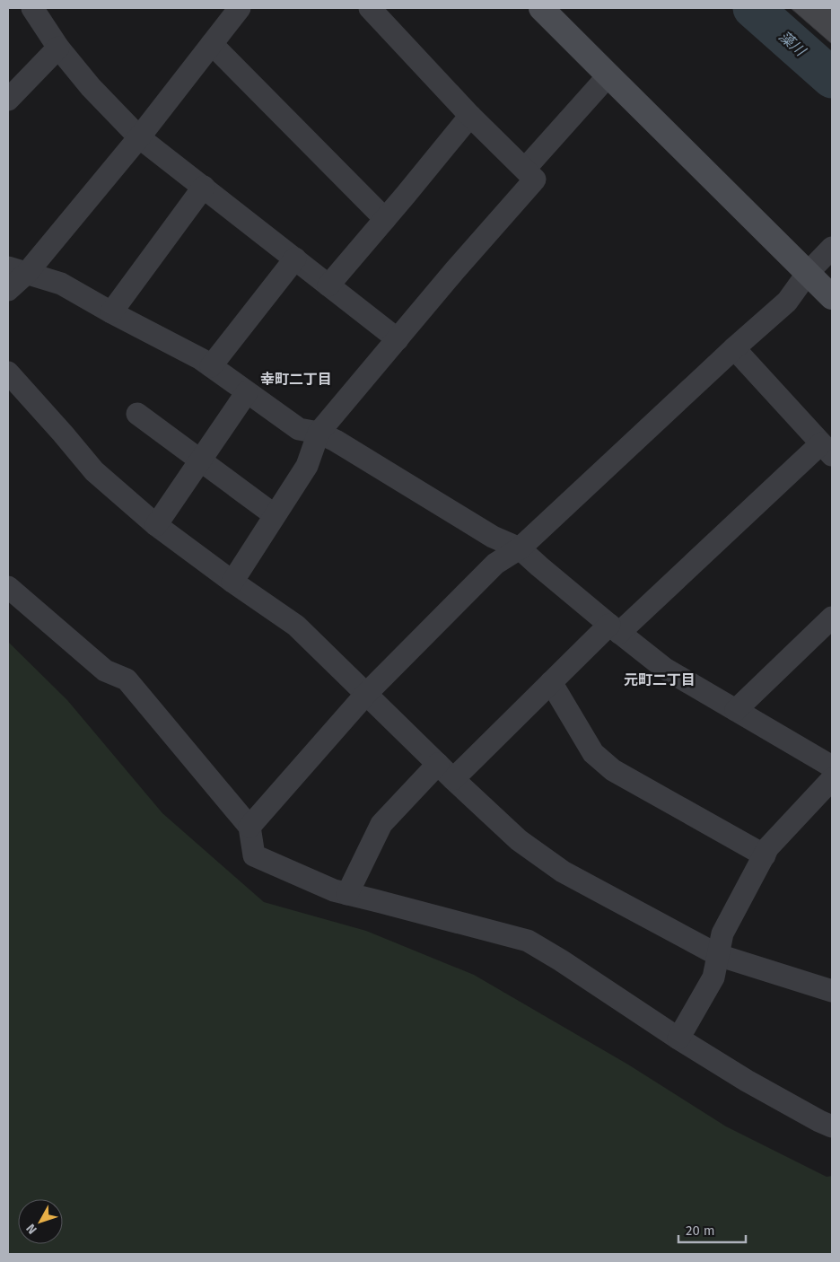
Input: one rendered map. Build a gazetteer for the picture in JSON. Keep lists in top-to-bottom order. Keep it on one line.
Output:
{"districts":["幸町二丁目","元町二丁目"],"water":["藻川"],"scale_bar":"20 m","north":"bottom left"}
